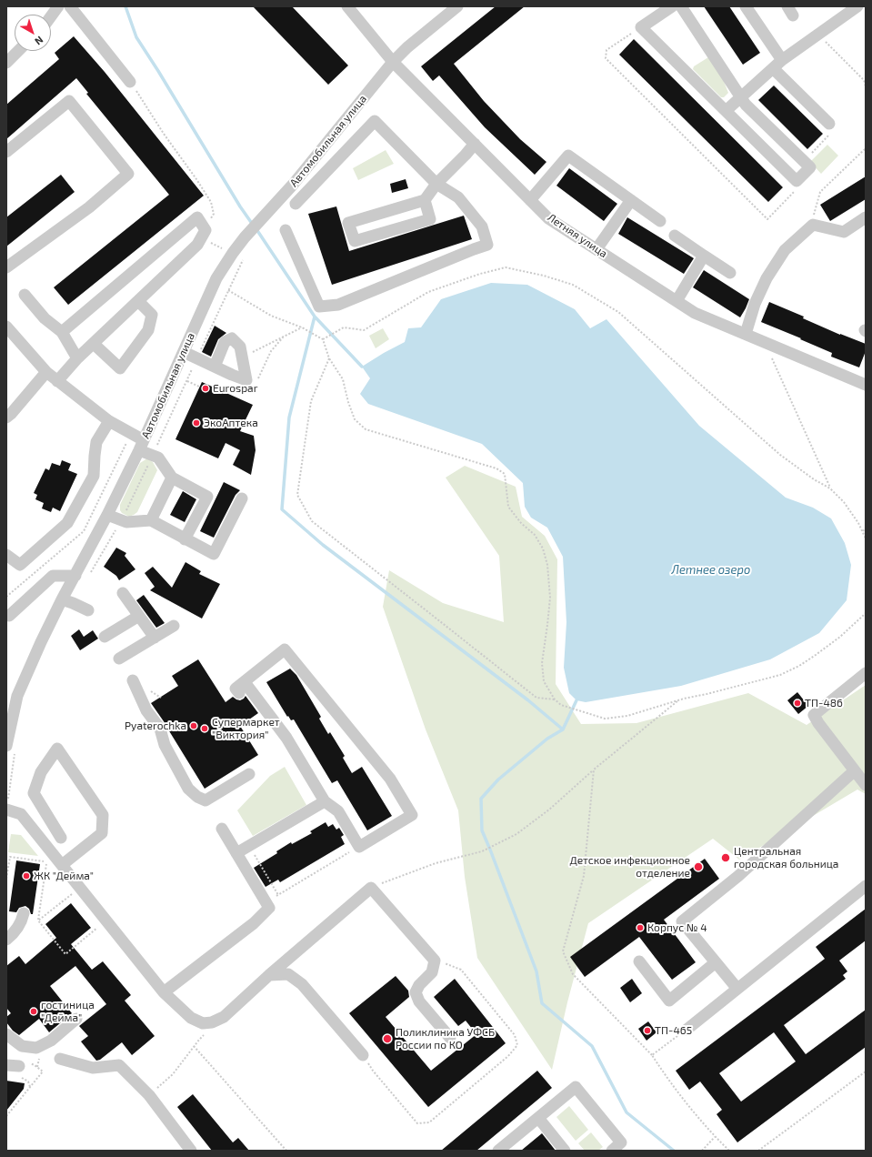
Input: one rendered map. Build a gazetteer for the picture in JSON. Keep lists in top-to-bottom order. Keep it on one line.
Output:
{"streets":{"street":["Автомобильная улица","Летняя улица"]},"crossings":[["Автомобильная улица","Летняя улица"]],"water":["Летнее озеро"],"places":["Eurospar","ЭкоАптека","ТП-486","Pyaterochka","Супермаркет \"Виктория\"","Центральная городская больница","Детское инфекционное отделение","ЖК \"Дейма\"","Корпус № 4","гостиница \"Дейма\"","ТП-465","Поликлиника УФСБ России по КО"],"north":"bottom right"}
